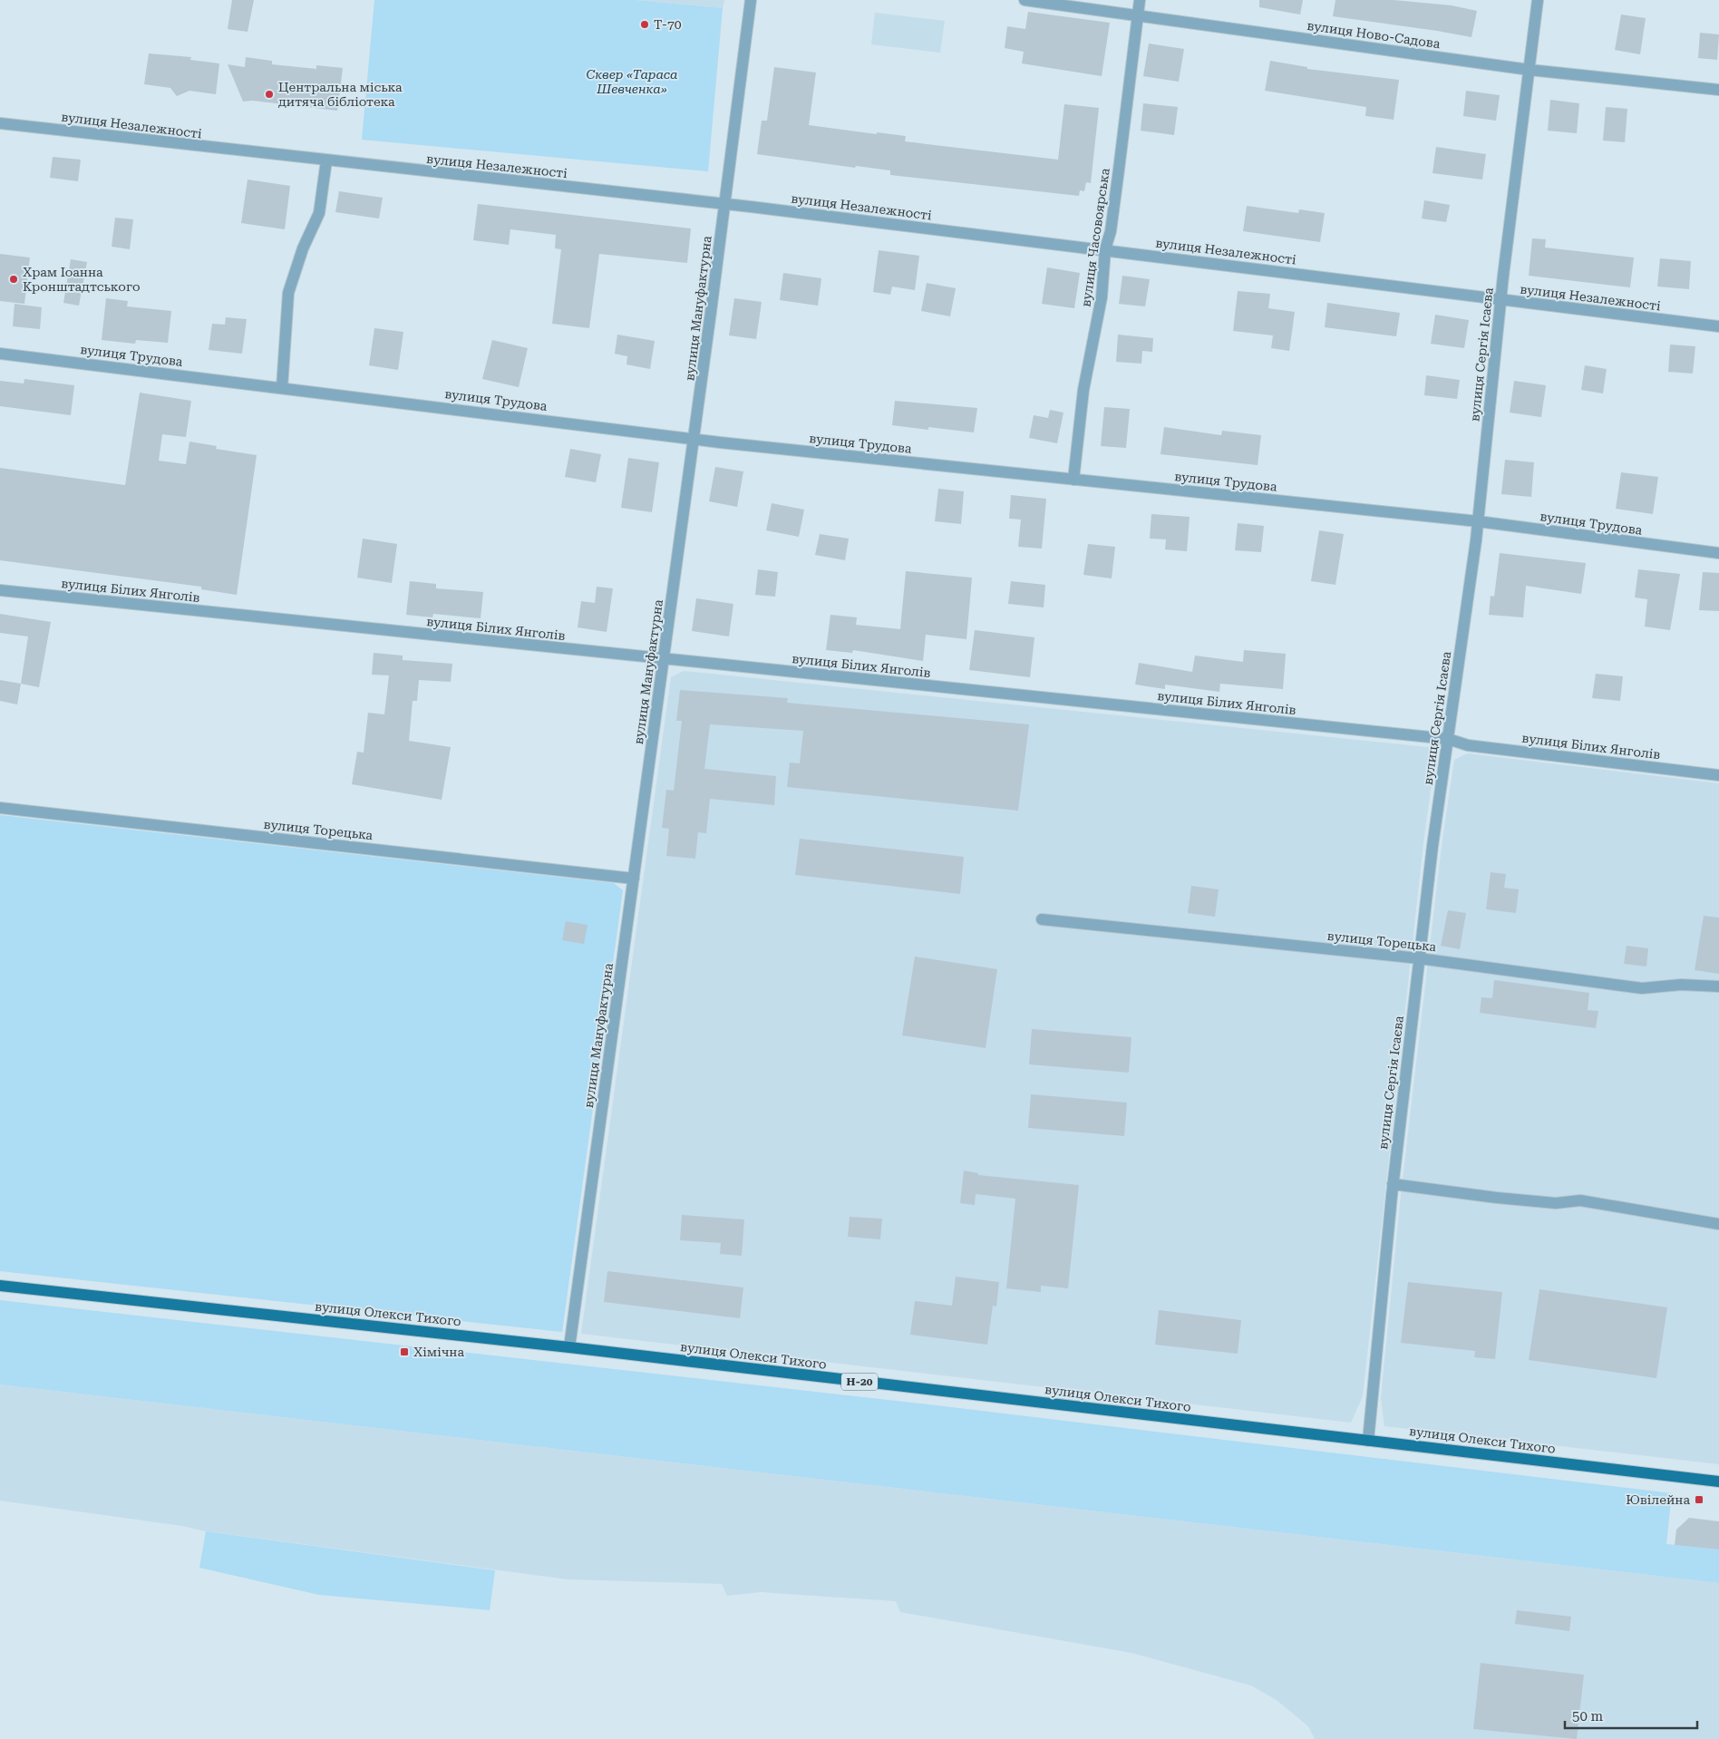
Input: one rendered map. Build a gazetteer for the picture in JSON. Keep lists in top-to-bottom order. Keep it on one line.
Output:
{"streets":{"main road":["вулиця Олекси Тихого","Н-20"],"street":["вулиця Ново-Садова","вулиця Незалежності","вулиця Часовоярська","вулиця Мануфактурна","вулиця Сергія Ісаєва","вулиця Трудова","вулиця Білих Янголів","вулиця Торецька"]},"crossings":[["вулиця Ново-Садова","вулиця Часовоярська"],["вулиця Ново-Садова","вулиця Сергія Ісаєва"],["вулиця Незалежності","вулиця Часовоярська"],["вулиця Незалежності","вулиця Мануфактурна"],["вулиця Незалежності","вулиця Сергія Ісаєва"],["вулиця Часовоярська","вулиця Трудова"],["вулиця Мануфактурна","вулиця Трудова"],["вулиця Мануфактурна","вулиця Білих Янголів"],["вулиця Мануфактурна","вулиця Торецька"],["вулиця Мануфактурна","вулиця Олекси Тихого"],["вулиця Сергія Ісаєва","вулиця Трудова"],["вулиця Сергія Ісаєва","вулиця Білих Янголів"],["вулиця Сергія Ісаєва","вулиця Торецька"],["вулиця Сергія Ісаєва","вулиця Олекси Тихого"]],"parks":["Сквер «Тараса Шевченка»"],"places":{"other":["Т-70","Центральна міська дитяча бібліотека","Храм Іоанна Кронштадтського"],"transit":["Хімічна","Ювілейна"]},"scale_bar":"50 m"}
